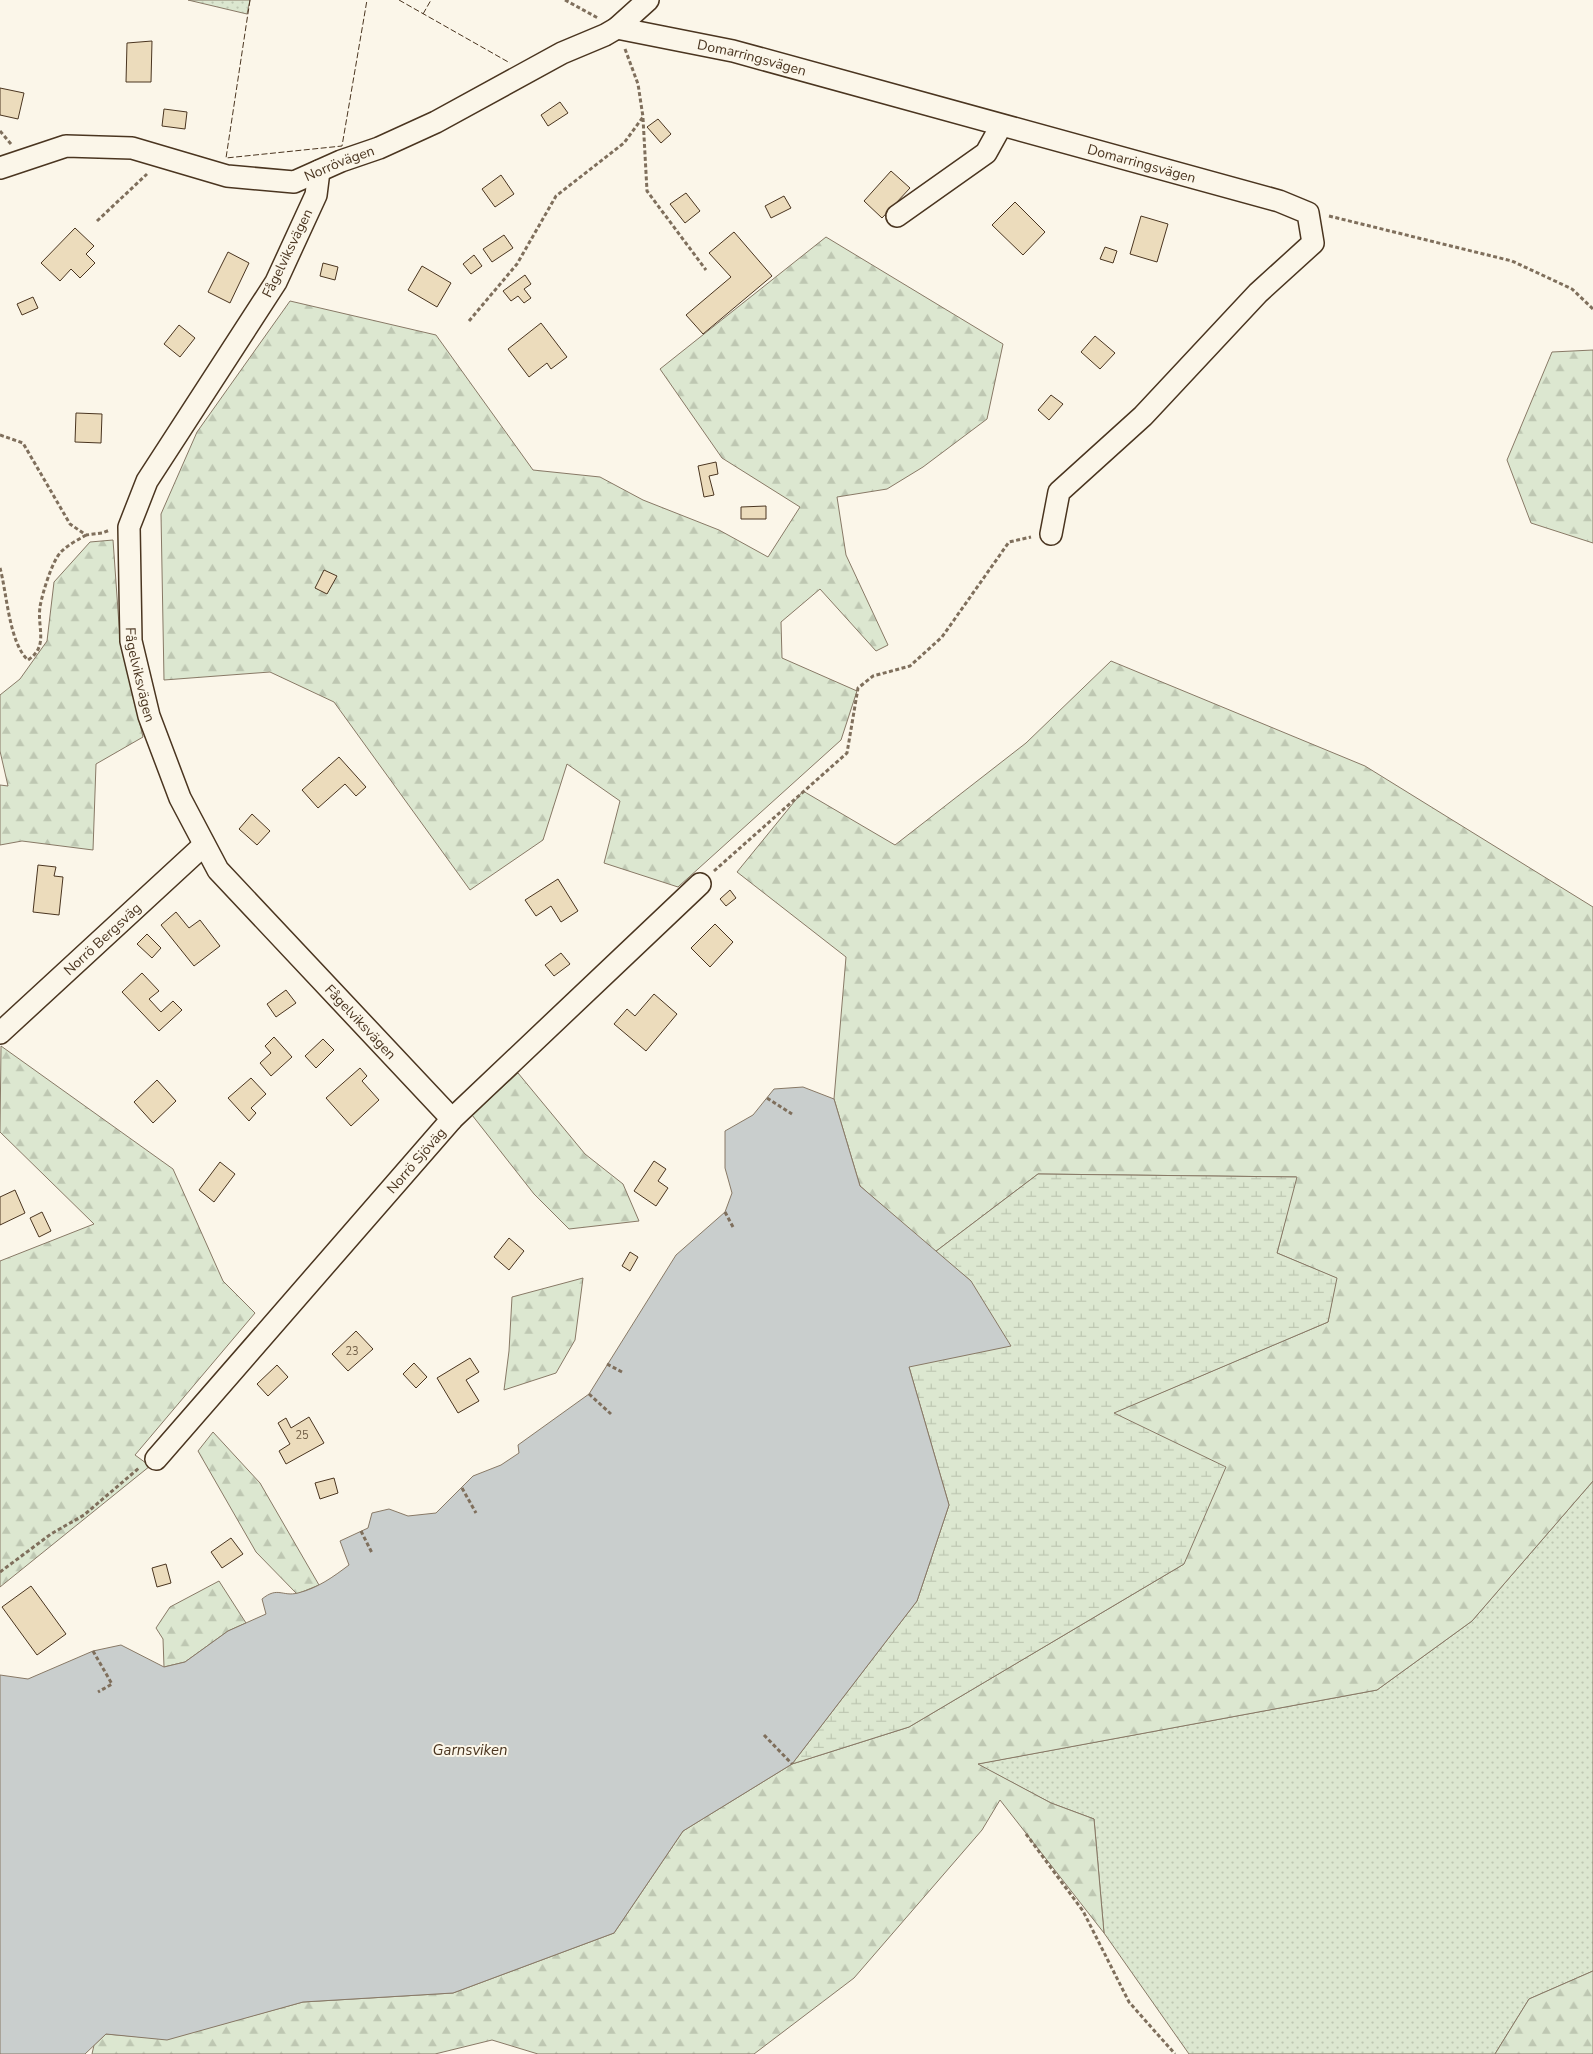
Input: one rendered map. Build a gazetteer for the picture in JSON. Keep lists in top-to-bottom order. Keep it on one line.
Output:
{"streets":{"street":["Domarringsvägen","Norrövägen","Fågelviksvägen","Norrö Bergsväg","Norrö Sjöväg"]},"crossings":[["Domarringsvägen","Norrövägen"],["Norrövägen","Fågelviksvägen"],["Fågelviksvägen","Norrö Bergsväg"],["Fågelviksvägen","Norrö Sjöväg"]],"water":["Garnsviken"],"house_numbers":["23","25"]}
